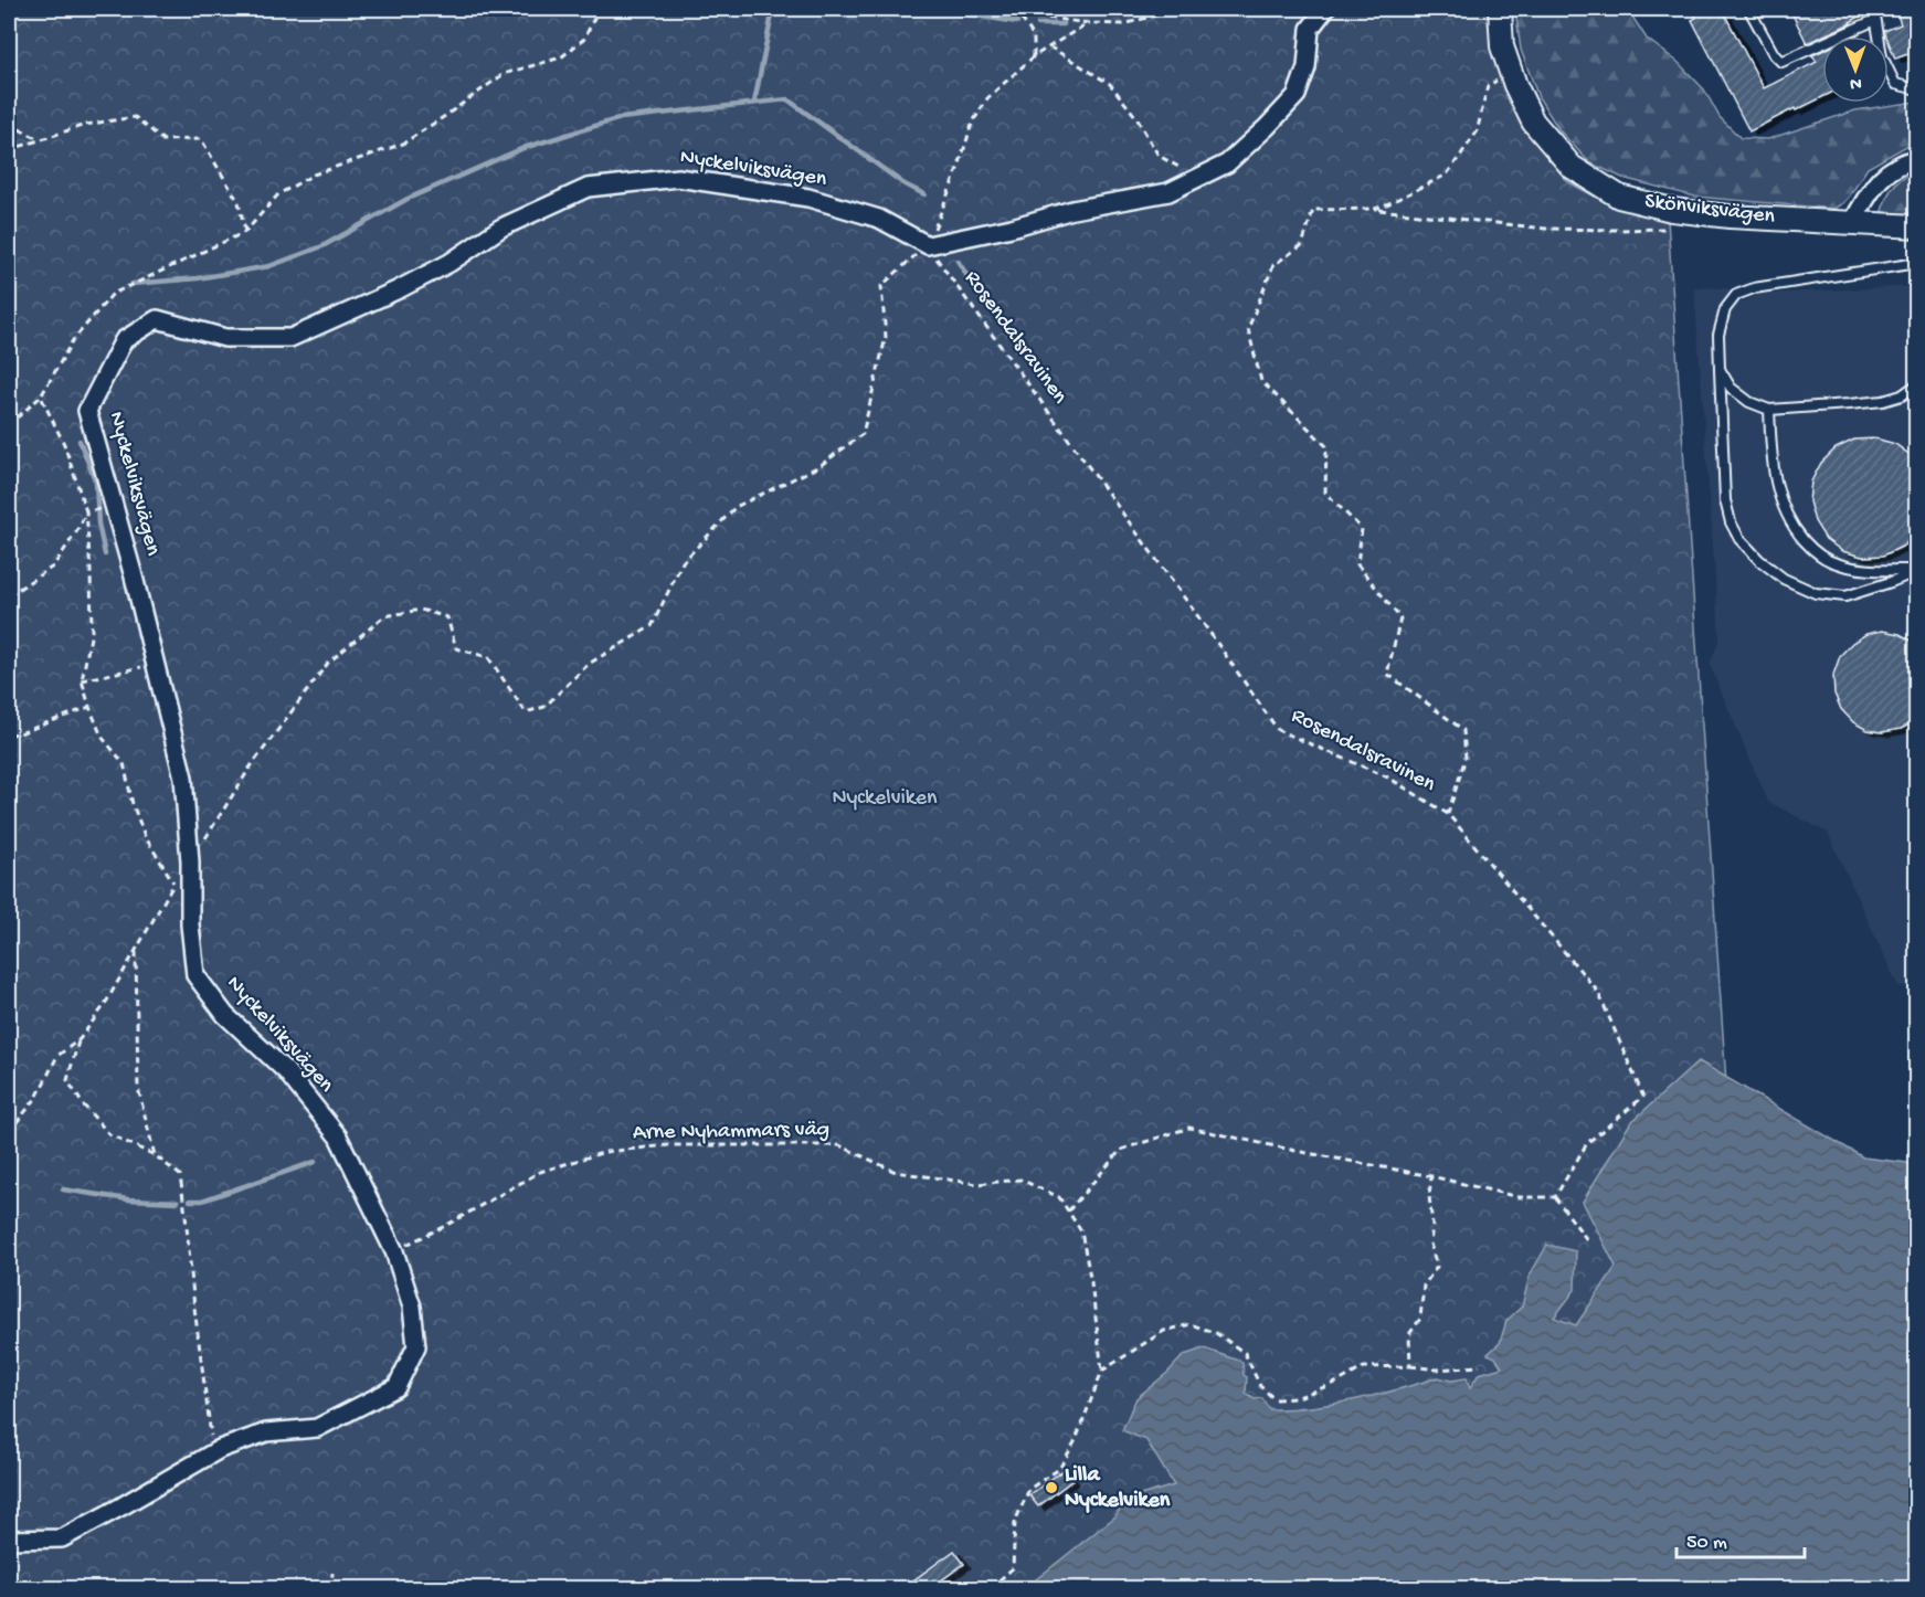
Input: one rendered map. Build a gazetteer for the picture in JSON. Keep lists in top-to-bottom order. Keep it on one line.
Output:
{"streets":{"street":["Nyckelviksvägen","Skönviksvägen"],"path":["Rosendalsravinen","Arne Nyhammars väg"]},"crossings":[["Nyckelviksvägen","Rosendalsravinen"],["Nyckelviksvägen","Arne Nyhammars väg"]],"parks":["Nyckelviken"],"places":["Lilla Nyckelviken"],"scale_bar":"50 m","north":"bottom"}
